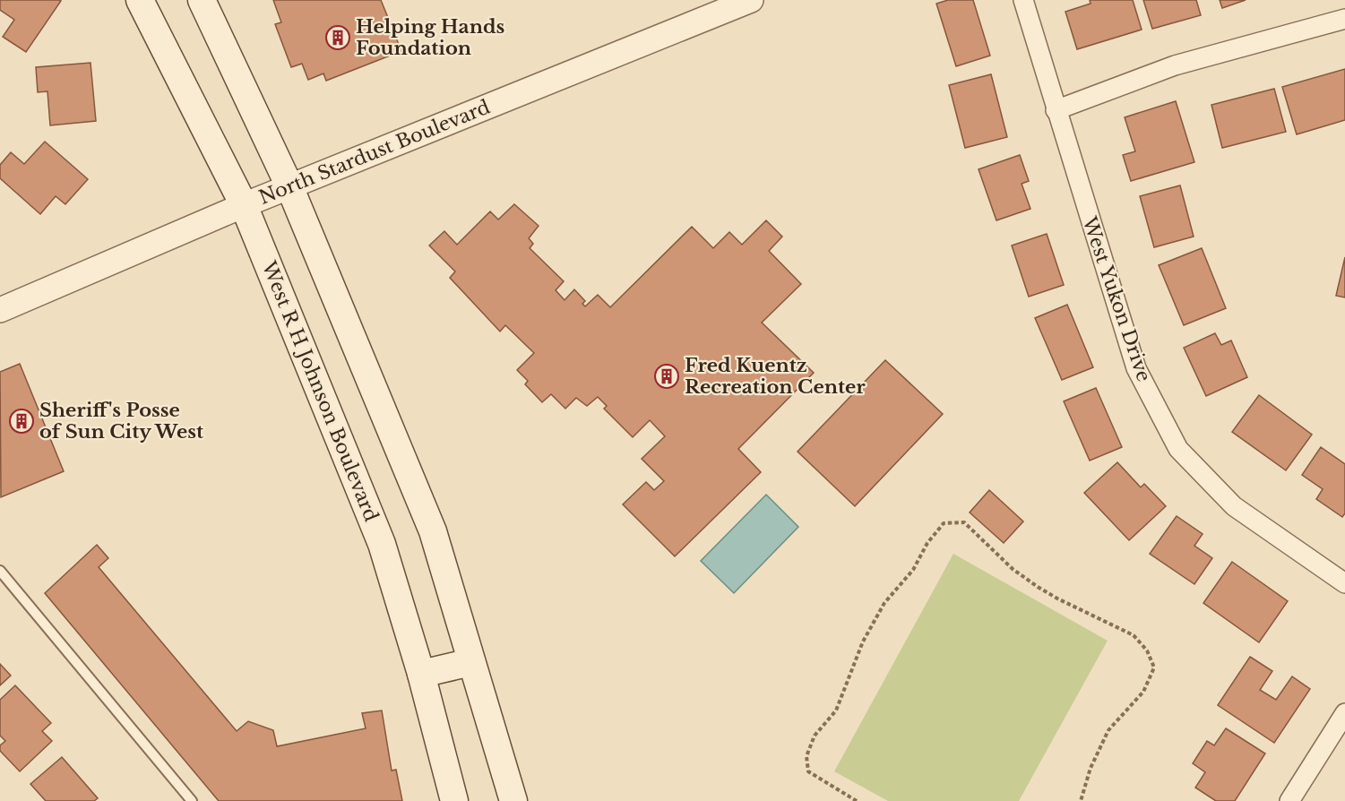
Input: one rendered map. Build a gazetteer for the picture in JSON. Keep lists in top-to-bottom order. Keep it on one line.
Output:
{"streets":{"main road":["West R H Johnson Boulevard"],"street":["North Stardust Boulevard","West Yukon Drive"]},"crossings":[["North Stardust Boulevard","West R H Johnson Boulevard"]],"places":{"building":["Helping Hands Foundation","Fred Kuentz Recreation Center","Sheriff's Posse of Sun City West"]}}
